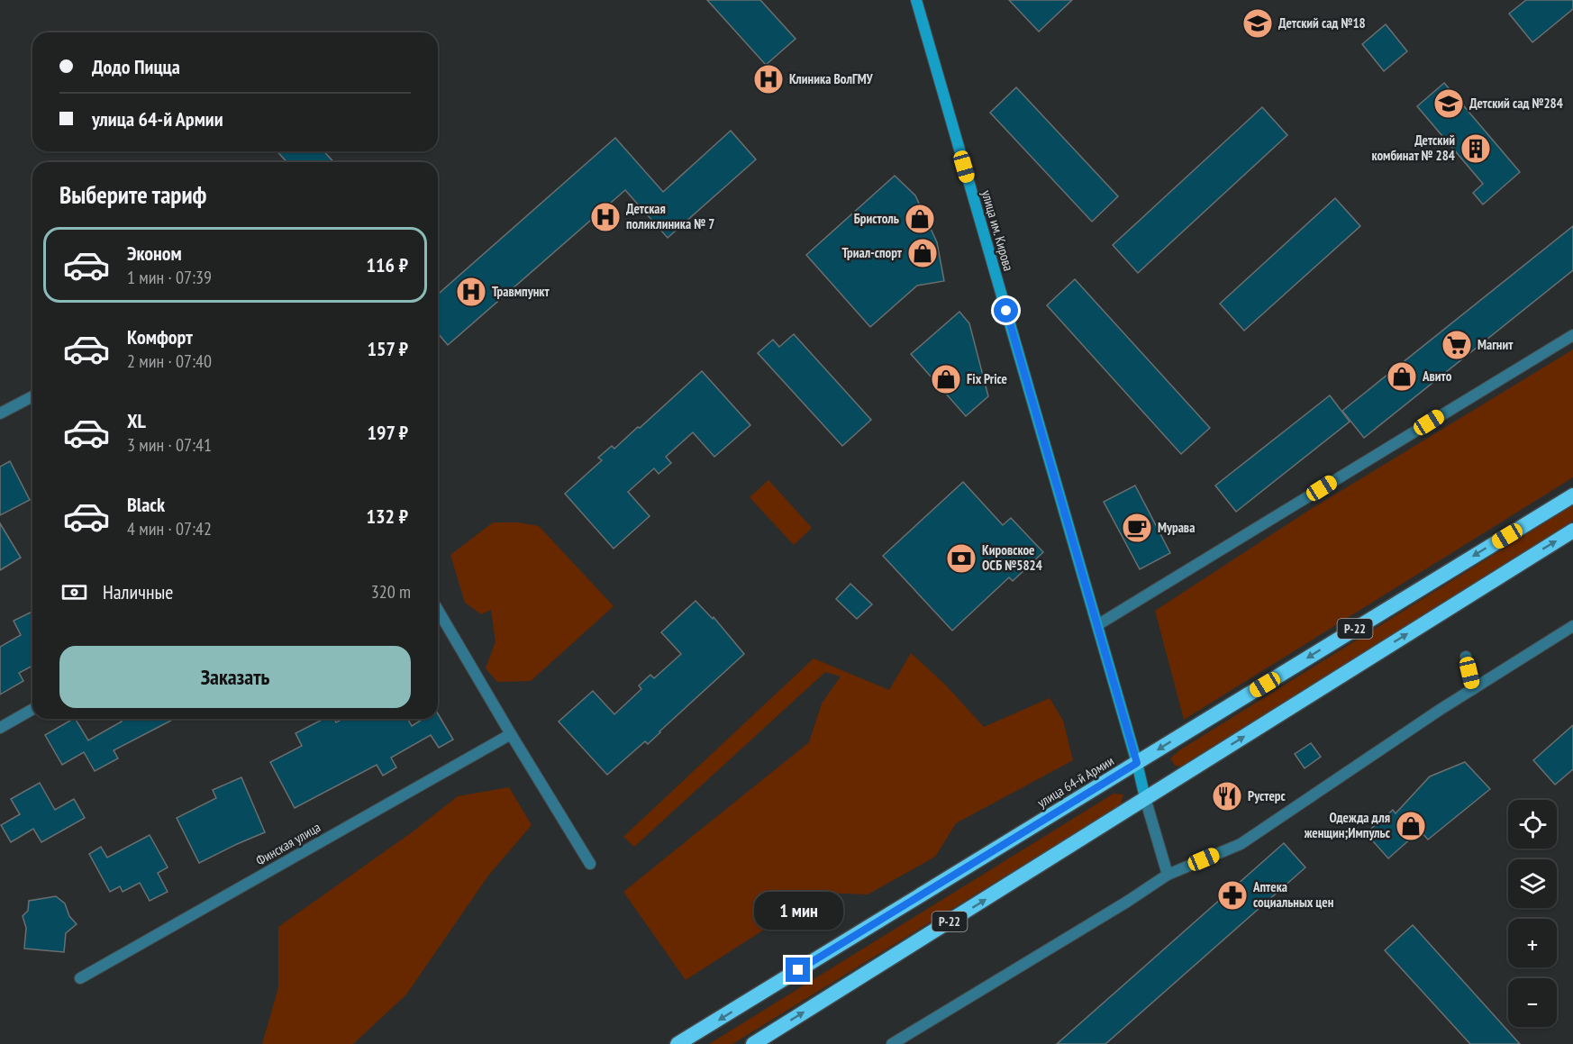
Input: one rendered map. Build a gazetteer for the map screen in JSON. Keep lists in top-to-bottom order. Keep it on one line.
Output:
{"streets":{"highway":["Р-22","улица 64-й Армии"],"main road":["улица им. Кирова"],"street":["Финская улица"]},"crossings":[["улица им. Кирова","Р-22"],["улица им. Кирова","улица 64-й Армии"]],"places":{"school or university":["Детский сад №18","Детский сад №284"],"hospital":["Клиника ВолГМУ","Детская поликлиника № 7","Травмпункт"],"building":["Детский комбинат № 284"],"shop":["Бристоль","Триал-спорт","Авито","Fix Price","Одежда для женщин;Импульс"],"supermarket":["Магнит"],"cafe":["Мурава"],"bank":["Кировское ОСБ №5824"],"restaurant":["Рустерс"],"pharmacy":["Аптека социальных цен"]},"page":{"banner":["Додо Пицца","улица 64-й Армии"],"heading":"Выберите тариф","list":[{"name":"Эконом","note":"1 мин · 07:39","value":"116 ₽"},{"name":"Комфорт","note":"2 мин · 07:40","value":"157 ₽"},{"name":"XL","note":"3 мин · 07:41","value":"197 ₽"},{"name":"Black","note":"4 мин · 07:42","value":"132 ₽"}],"pay":["Наличные","320 m"],"buttons":"Заказать","map_buttons":["+","−"],"bubble":"1 мин"}}
